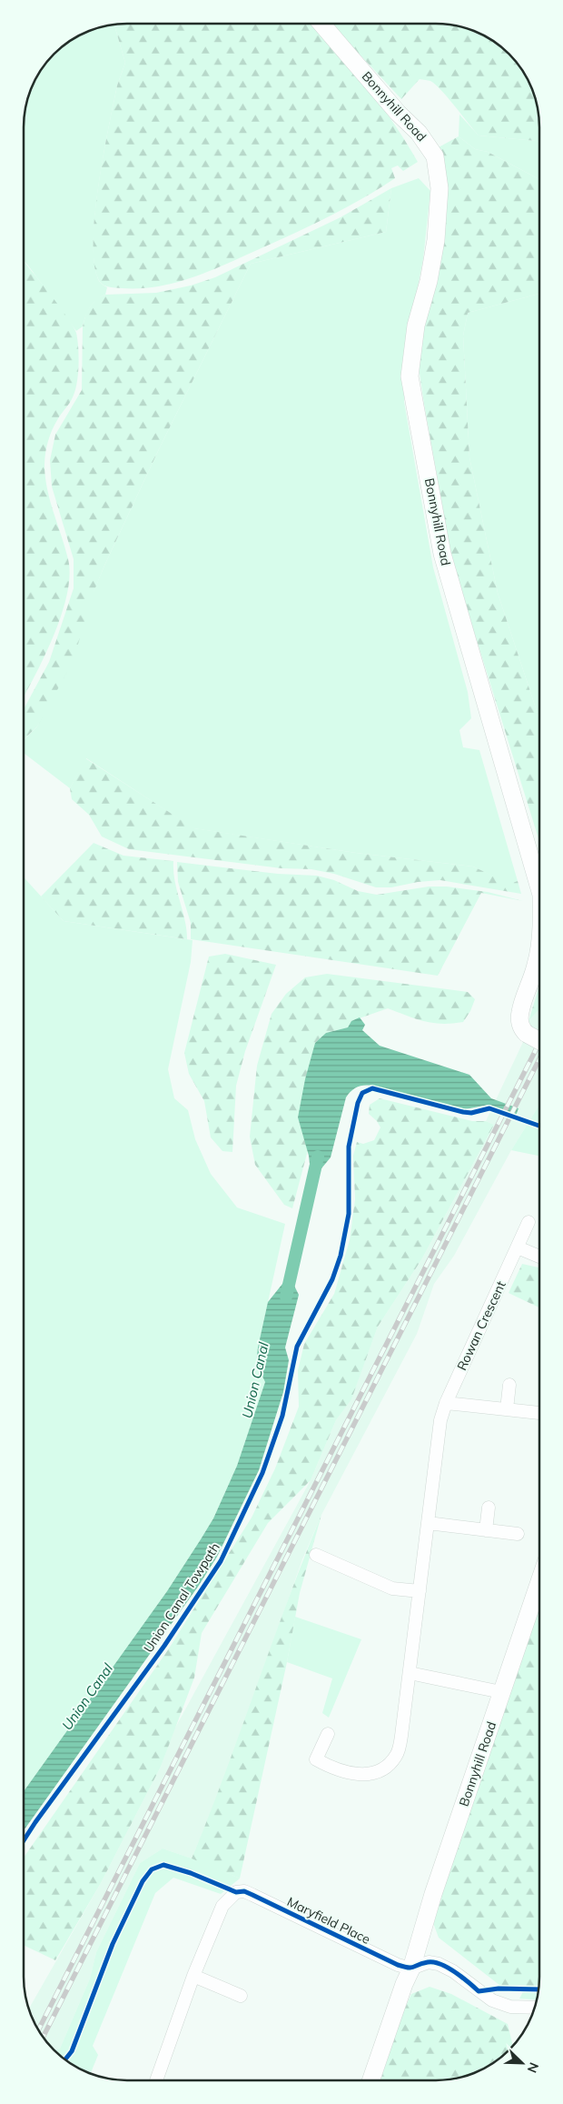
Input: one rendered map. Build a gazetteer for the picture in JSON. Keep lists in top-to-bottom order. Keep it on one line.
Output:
{"streets":{"main road":["Bonnyhill Road"],"street":["Rowan Crescent","Maryfield Place"],"cycle path":["Union Canal Towpath"]},"crossings":[["Bonnyhill Road","Maryfield Place"]],"water":["Union Canal"],"north":"bottom right"}
